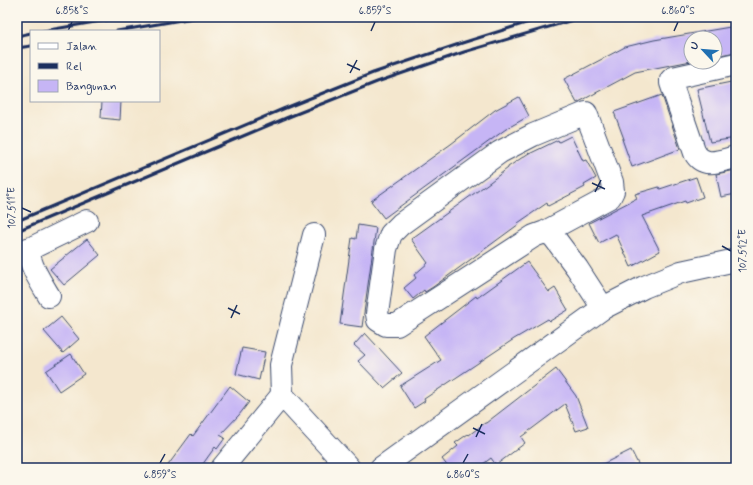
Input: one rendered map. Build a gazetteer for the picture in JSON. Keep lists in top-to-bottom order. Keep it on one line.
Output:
{"legend":["Jalan","Rel","Bangunan"],"north":"top left","coordinates":["6.858°S","6.859°S","6.860°S","107.511°E","107.512°E"]}
